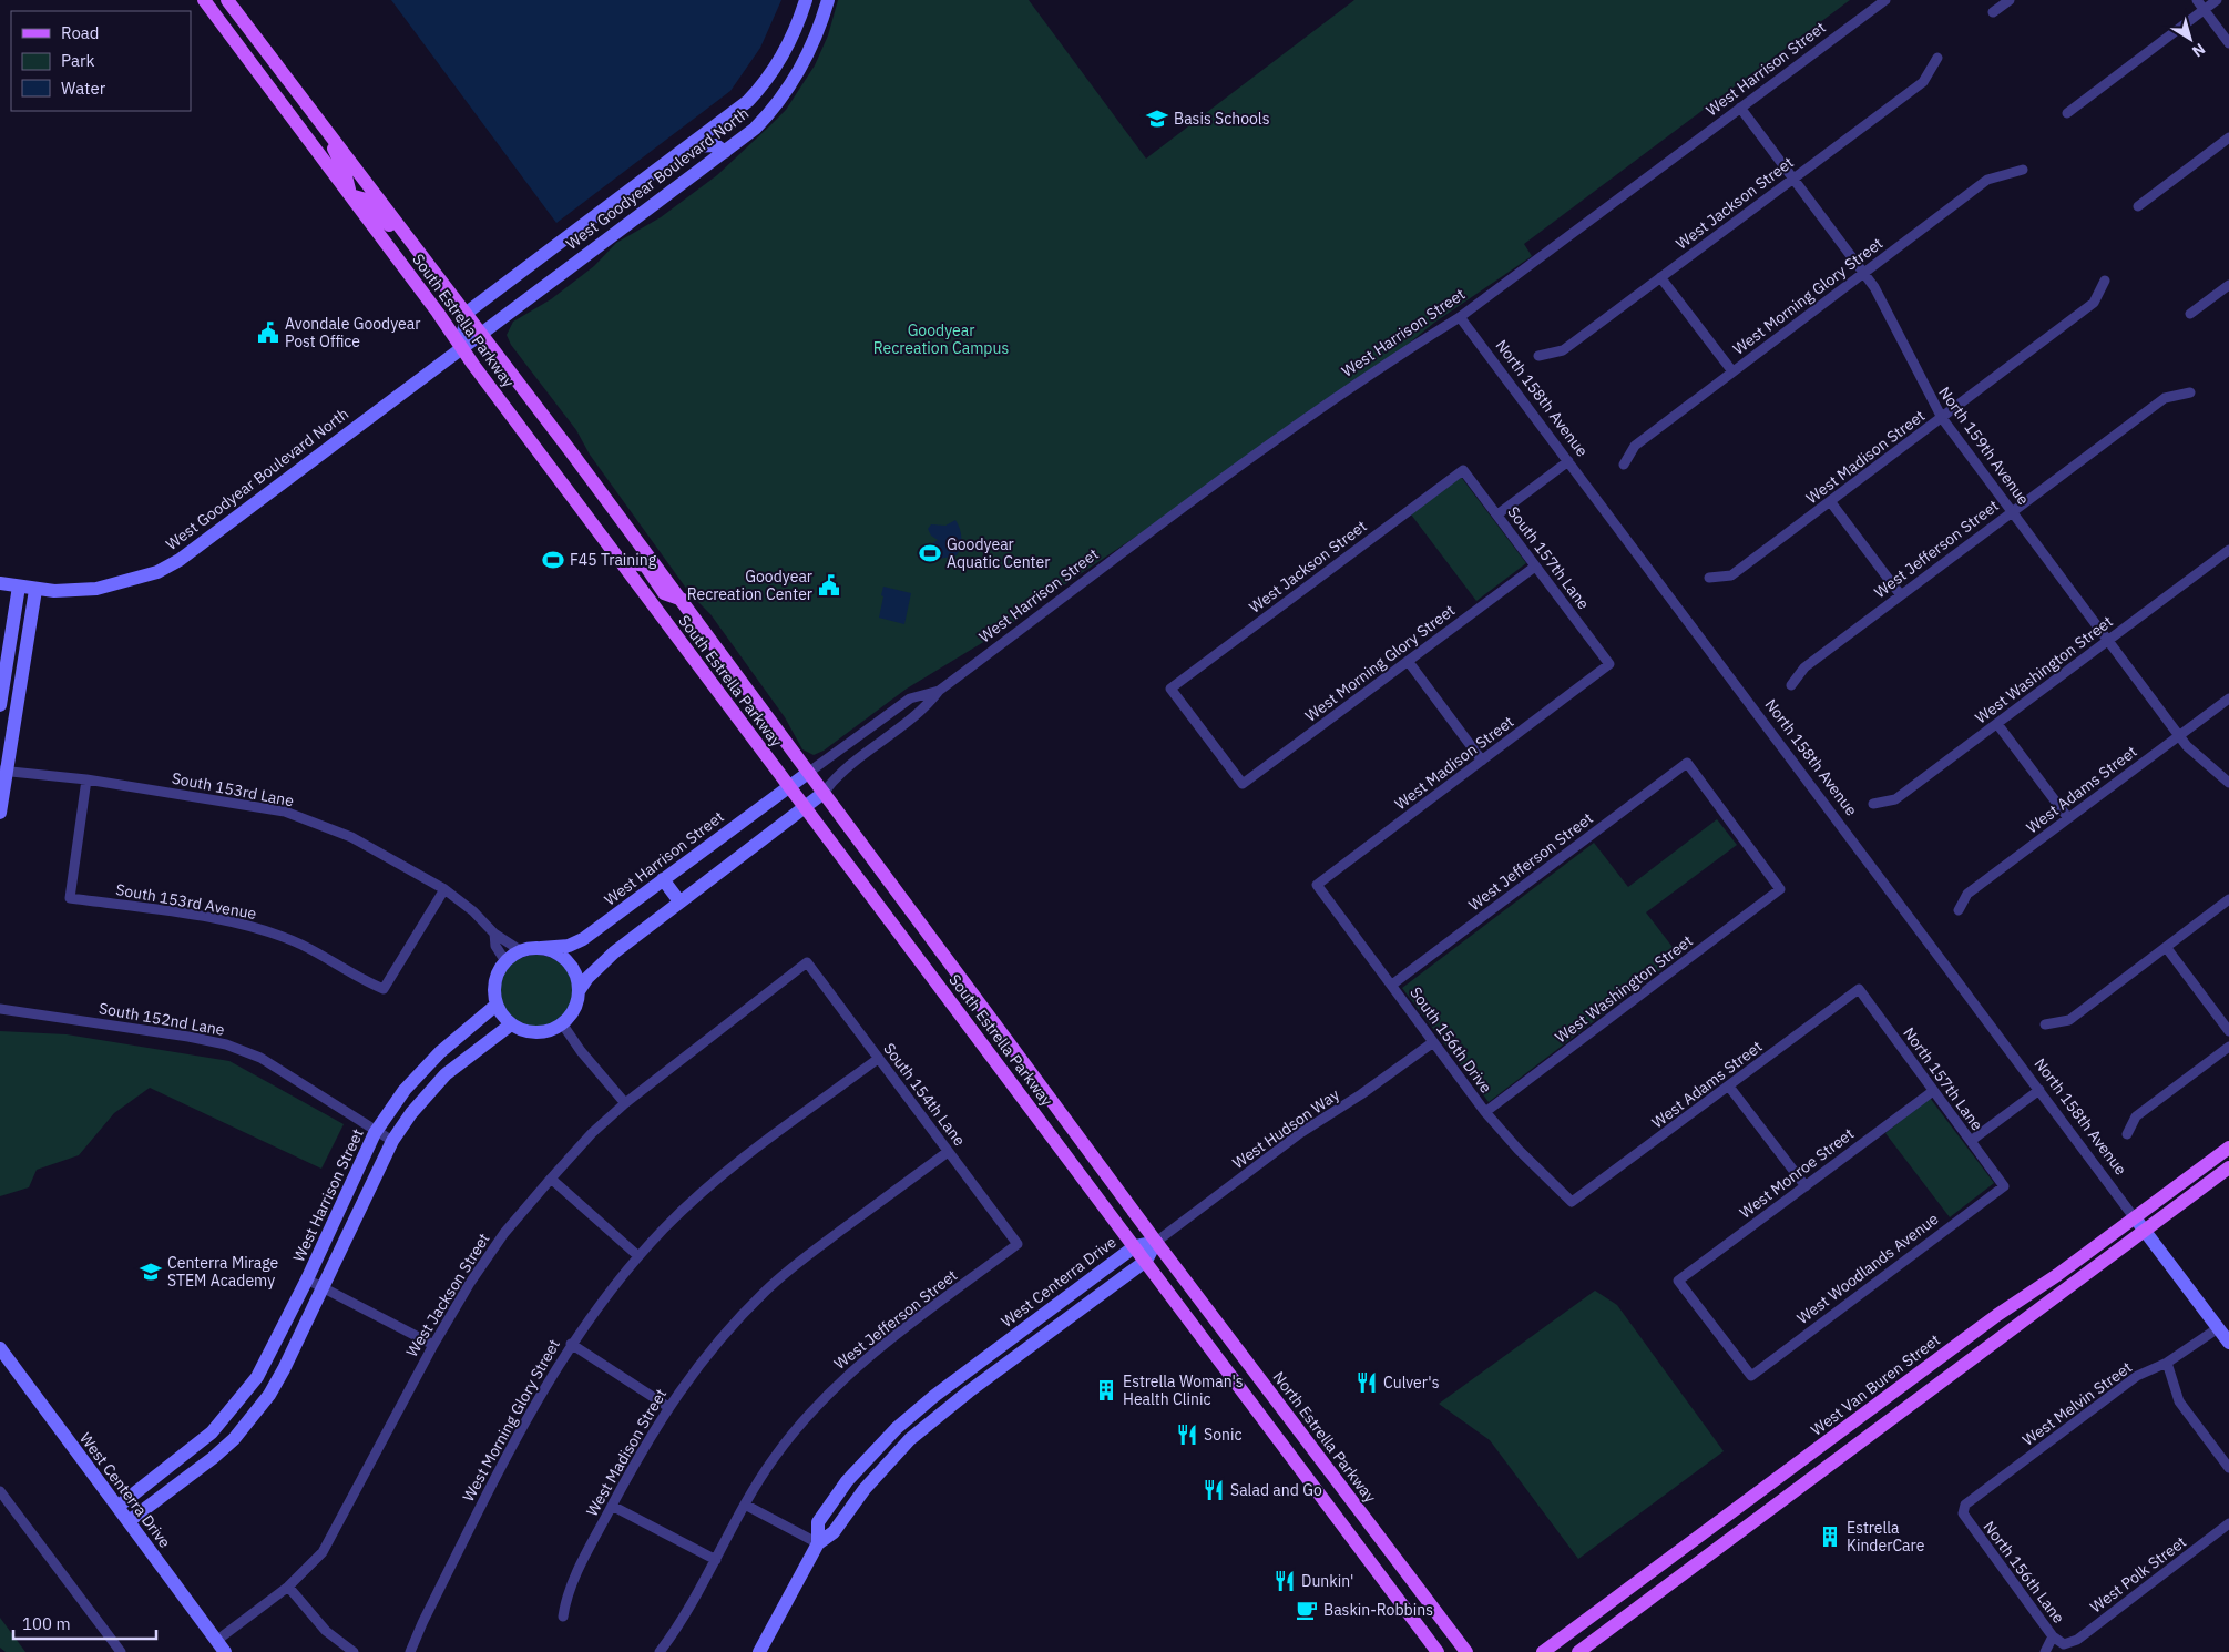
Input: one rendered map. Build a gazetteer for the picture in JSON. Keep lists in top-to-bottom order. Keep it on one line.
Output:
{"streets":{"main road":["South Estrella Parkway","West Van Buren Street","North Estrella Parkway"],"street":["West Harrison Street","West Goodyear Boulevard North","West Jackson Street","West Morning Glory Street","North 158th Avenue","North 159th Avenue","West Madison Street","West Jefferson Street","South 157th Lane","West Washington Street","South 153rd Lane","West Adams Street","South 153rd Avenue","South 152nd Lane","South 156th Drive","North 157th Lane","South 154th Lane","West Hudson Way","West Monroe Street","West Woodlands Avenue","West Centerra Drive","West Melvin Street","North 156th Lane","West Polk Street"]},"crossings":[["West Harrison Street","South Estrella Parkway"],["West Harrison Street","North 158th Avenue"],["West Harrison Street","North 159th Avenue"],["West Harrison Street","South 153rd Lane"],["West Harrison Street","South 152nd Lane"],["West Harrison Street","West Centerra Drive"],["West Goodyear Boulevard North","South Estrella Parkway"],["West Jackson Street","West Morning Glory Street"],["West Jackson Street","North 159th Avenue"],["West Jackson Street","South 157th Lane"],["West Jackson Street","South 154th Lane"],["West Jackson Street","West Centerra Drive"],["West Morning Glory Street","North 159th Avenue"],["West Morning Glory Street","South 157th Lane"],["West Morning Glory Street","South 154th Lane"],["South Estrella Parkway","West Hudson Way"],["South Estrella Parkway","West Centerra Drive"],["South Estrella Parkway","North Estrella Parkway"],["North 158th Avenue","West Van Buren Street"],["North 159th Avenue","West Madison Street"],["North 159th Avenue","West Jefferson Street"],["North 159th Avenue","West Washington Street"],["North 159th Avenue","West Adams Street"],["West Madison Street","South 157th Lane"],["West Madison Street","South 156th Drive"],["West Madison Street","South 154th Lane"],["West Jefferson Street","West Washington Street"],["West Jefferson Street","South 156th Drive"],["West Jefferson Street","South 154th Lane"],["West Washington Street","South 156th Drive"],["South 153rd Lane","South 153rd Avenue"],["West Adams Street","South 156th Drive"],["West Adams Street","North 157th Lane"],["South 156th Drive","West Hudson Way"],["North 157th Lane","West Monroe Street"],["North 157th Lane","West Woodlands Avenue"],["West Hudson Way","West Centerra Drive"],["West Hudson Way","North Estrella Parkway"],["West Monroe Street","West Woodlands Avenue"],["West Centerra Drive","North Estrella Parkway"],["West Melvin Street","North 156th Lane"],["North 156th Lane","West Polk Street"]],"parks":["Goodyear Recreation Campus"],"places":{"school or university":["Basis Schools","Centerra Mirage STEM Academy"],"public building":["Avondale Goodyear Post Office","Goodyear Recreation Center"],"sports":["Goodyear Aquatic Center","F45 Training"],"restaurant":["Culver's","Sonic","Salad and Go","Dunkin'"],"building":["Estrella Woman's Health Clinic","Estrella KinderCare"],"cafe":["Baskin-Robbins"]},"legend":["Road","Park","Water"],"scale_bar":"100 m","north":"bottom right"}
